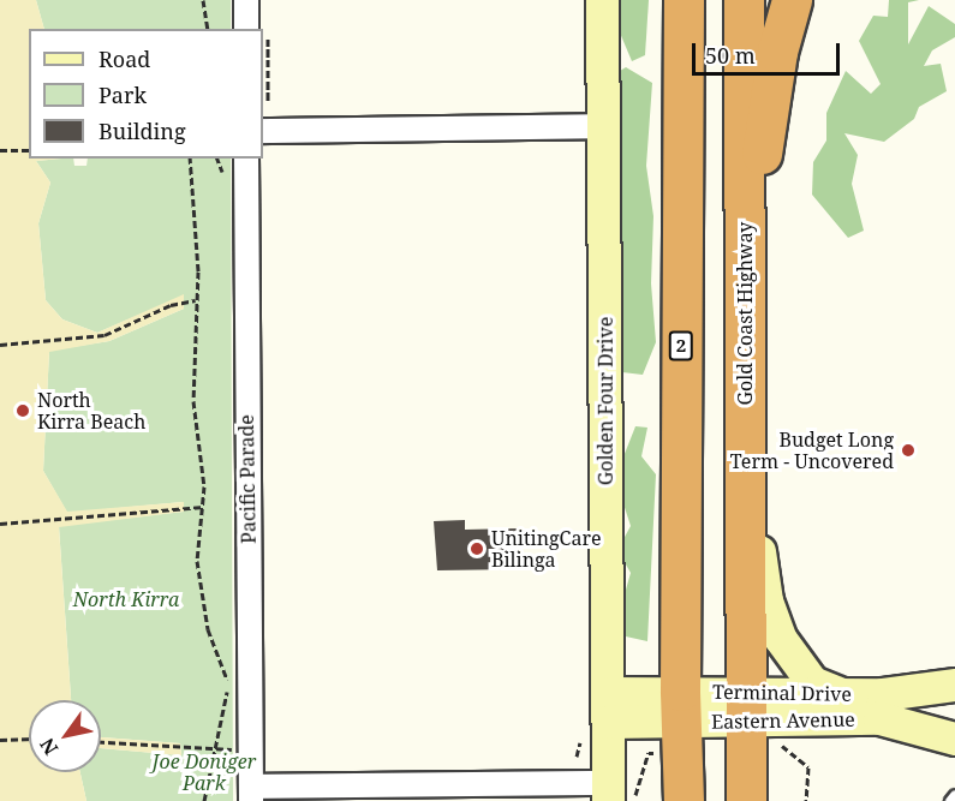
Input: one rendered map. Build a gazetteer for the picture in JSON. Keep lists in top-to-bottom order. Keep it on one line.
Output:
{"streets":{"highway":["Gold Coast Highway","2"],"street":["Golden Four Drive","Pacific Parade","Terminal Drive","Eastern Avenue"]},"crossings":[["Gold Coast Highway","Terminal Drive"],["Gold Coast Highway","Eastern Avenue"],["2","Terminal Drive"],["Golden Four Drive","Terminal Drive"],["Terminal Drive","Eastern Avenue"]],"parks":["North Kirra","Joe Doniger Park"],"places":["North Kirra Beach","Budget Long Term - Uncovered","UnitingCare Bilinga"],"legend":["Road","Park","Building"],"scale_bar":"50 m","north":"bottom left"}
